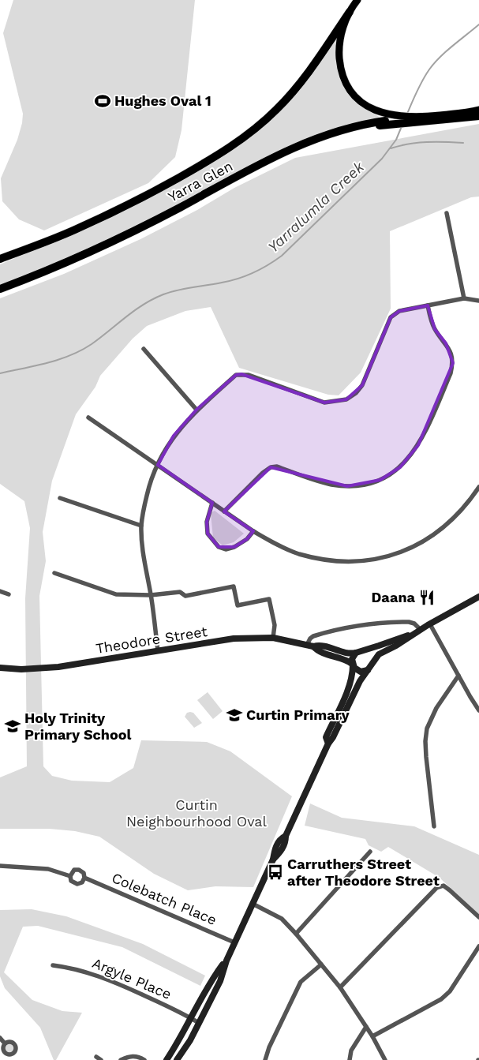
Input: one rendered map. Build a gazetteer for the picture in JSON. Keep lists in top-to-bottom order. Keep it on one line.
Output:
{"streets":{"highway":["Yarra Glen"],"main road":["Theodore Street"],"street":["Colebatch Place","Argyle Place"]},"water":["Yarralumla Creek"],"parks":["Curtin Neighbourhood Oval"],"places":{"sports":["Hughes Oval 1"],"restaurant":["Daana"],"school or university":["Curtin Primary","Holy Trinity Primary School"],"bus stop":["Carruthers Street after Theodore Street"]}}
